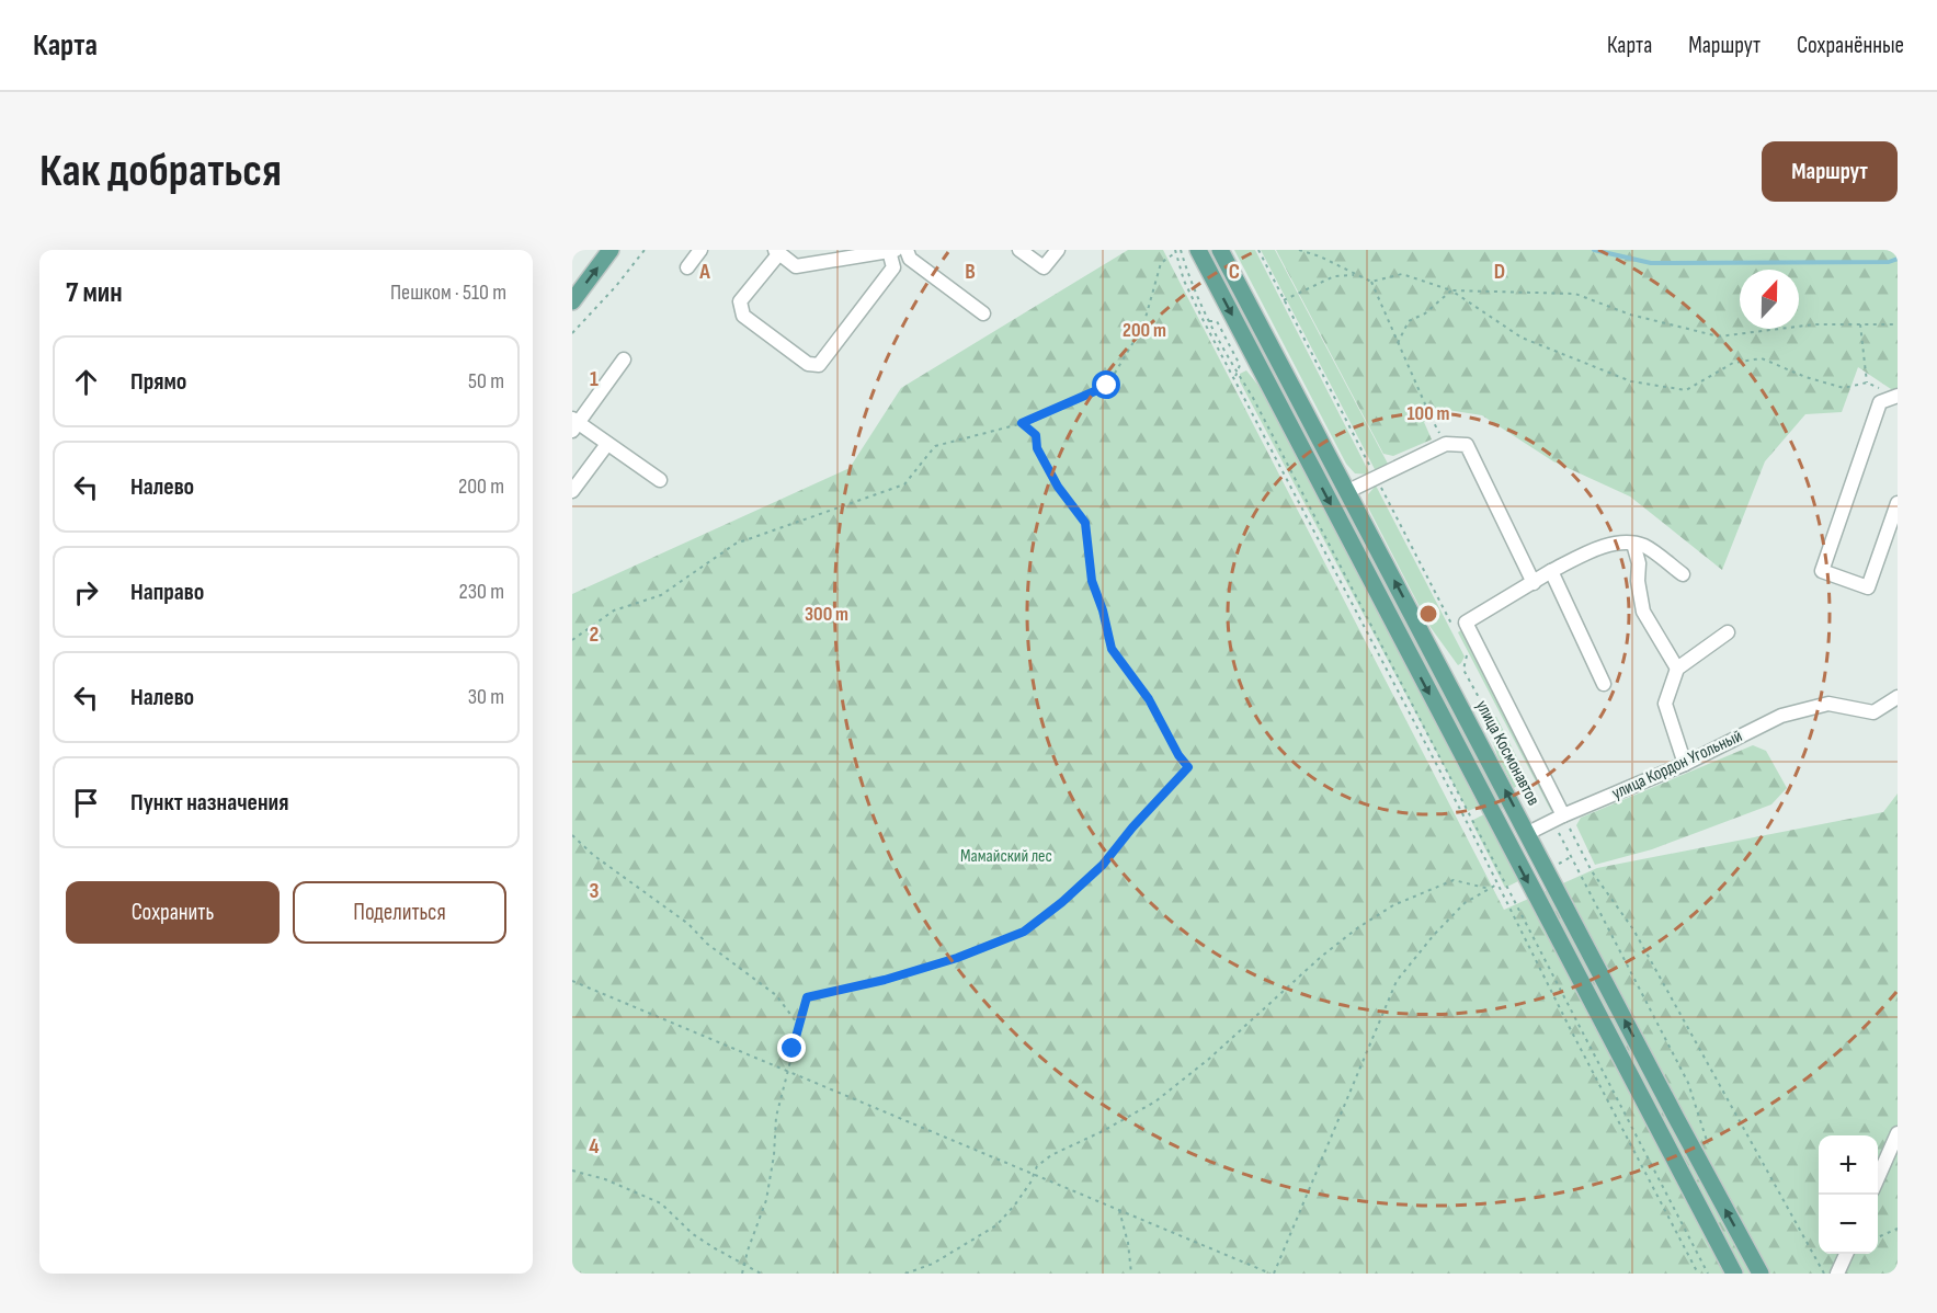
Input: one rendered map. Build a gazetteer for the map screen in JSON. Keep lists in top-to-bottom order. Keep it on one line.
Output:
{"streets":{"main road":["улица Космонавтов"],"street":["улица Кордон Угольный"]},"crossings":[["улица Космонавтов","улица Кордон Угольный"]],"parks":["Мамайский лес"],"north":"top","page":{"header":"Карта","nav":["Карта","Маршрут","Сохранённые"],"buttons":["Маршрут",["Сохранить","Поделиться"]],"title":"Как добраться","heading":["7 мин","Пешком · 510 m"],"list":[["Прямо","50 m"],["Налево","200 m"],["Направо","230 m"],["Налево","30 m"],"Пункт назначения"],"map_buttons":["+","−"]},"grid":{"columns":["A","B","C","D"],"rows":["1","2","3","4"]},"rings":["200 m","100 m","300 m"]}
